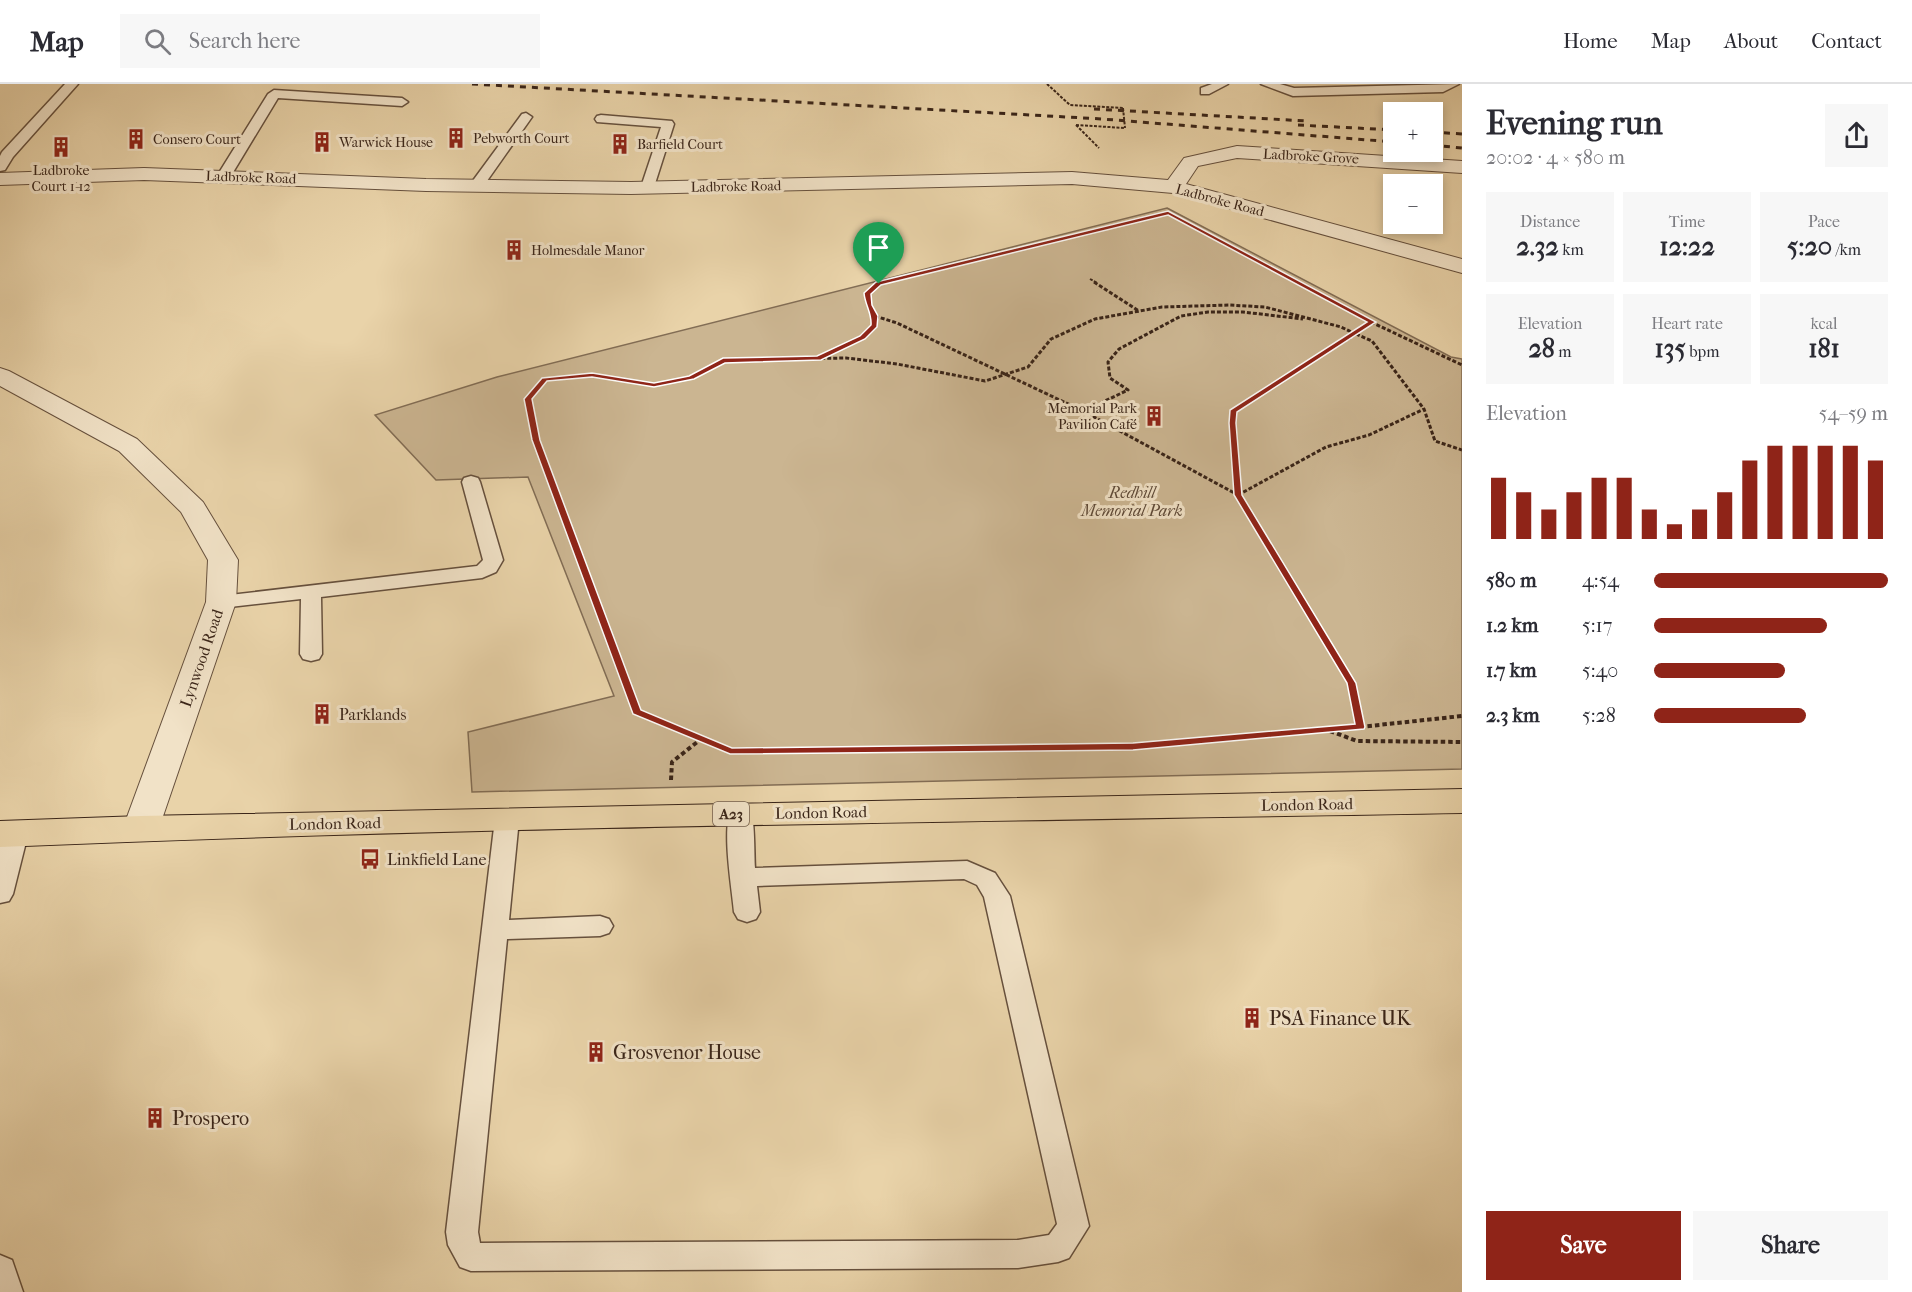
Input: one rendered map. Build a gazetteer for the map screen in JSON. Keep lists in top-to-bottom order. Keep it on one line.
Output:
{"streets":{"main road":["London Road","A23"],"street":["Ladbroke Grove","Ladbroke Road","Lynwood Road"]},"crossings":[["Ladbroke Grove","Ladbroke Road"],["Lynwood Road","London Road"]],"parks":["Redhill Memorial Park"],"places":{"building":["Pebworth Court","Consero Court","Warwick House","Barfield Court","Ladbroke Court 1-12","Holmesdale Manor","Memorial Park Pavilion Café","Parklands","PSA Finance UK","Grosvenor House","Prospero"],"bus stop":["Linkfield Lane"]},"page":{"header":"Map","search":"Search here","nav":["Home","Map","About","Contact"],"heading":["Evening run","20:02 · 4 × 580 m"],"map_buttons":["+","−"],"stats":[["Distance","2.32 km"],["Time","12:22"],["Pace","5:20 /km"],["Elevation","28 m"],["Heart rate","135 bpm"],["kcal","181"]],"chart":["Elevation","54–59 m"],"list":[{"name":"580 m","note":"4:54"},{"name":"1.2 km","note":"5:17"},{"name":"1.7 km","note":"5:40"},{"name":"2.3 km","note":"5:28"}],"buttons":["Save","Share"]}}
